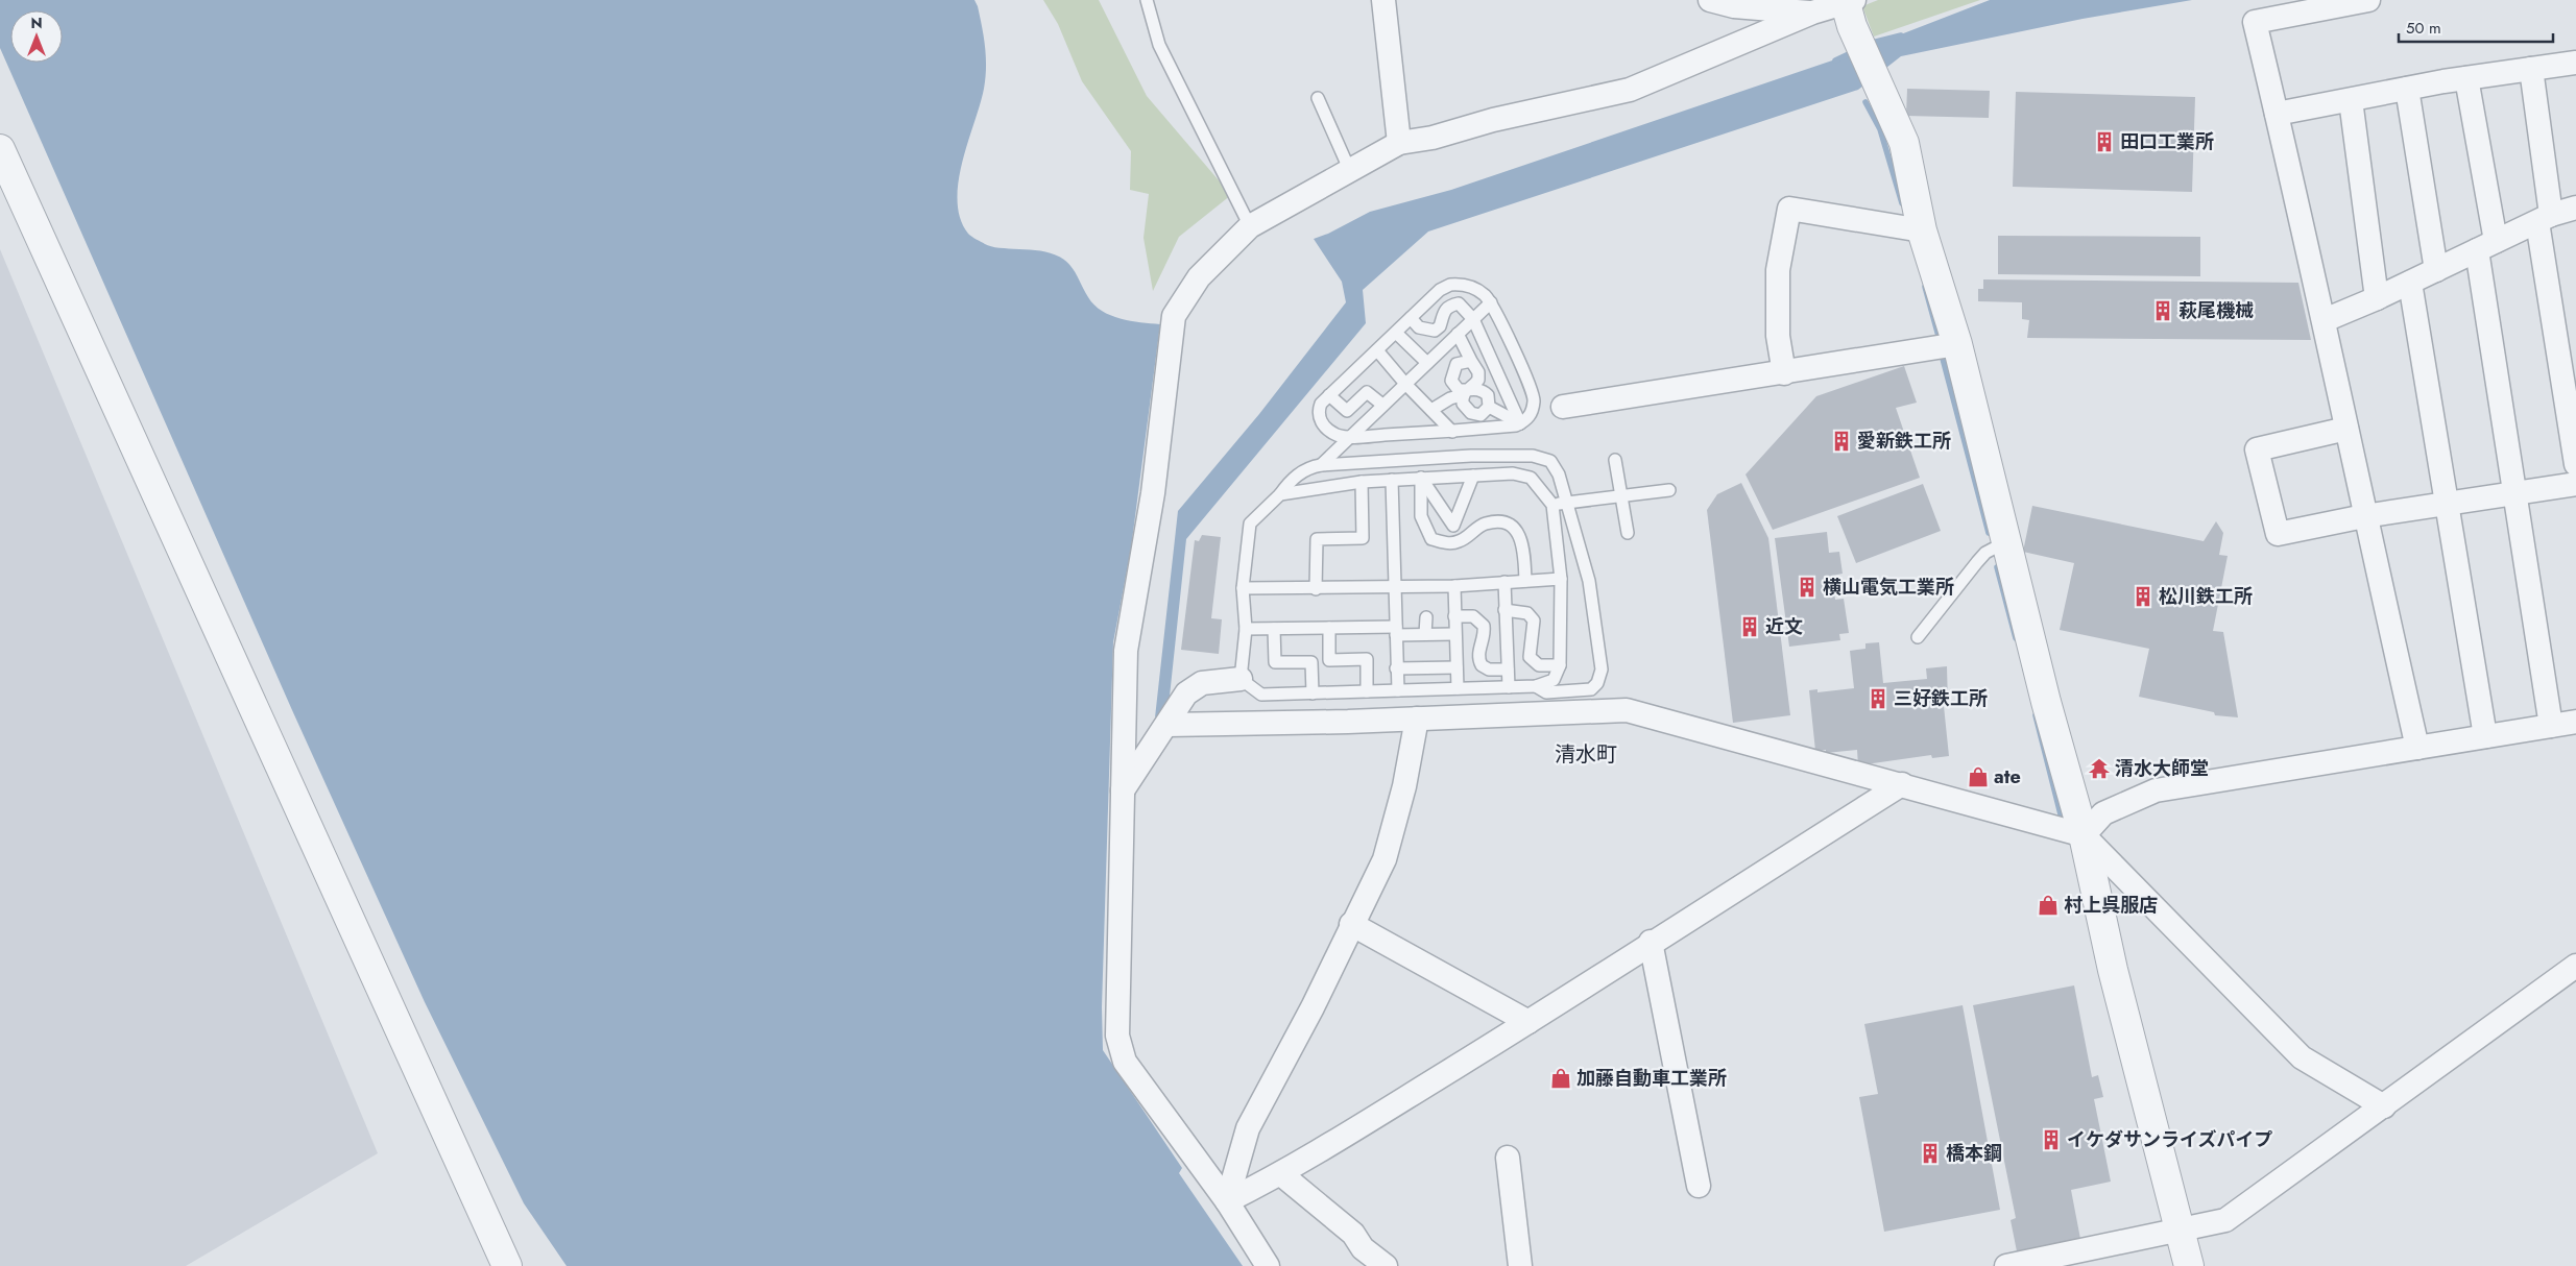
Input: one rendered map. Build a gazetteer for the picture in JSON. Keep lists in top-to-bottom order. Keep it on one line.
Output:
{"districts":["清水町"],"places":{"building":["田口工業所","萩尾機械","愛新鉄工所","横山電気工業所","松川鉄工所","近文","三好鉄工所","イケダサンライズパイプ","橋本鋼"],"temple":["清水大師堂"],"shop":["ate","村上呉服店","加藤自動車工業所"]},"scale_bar":"50 m","north":"top"}
